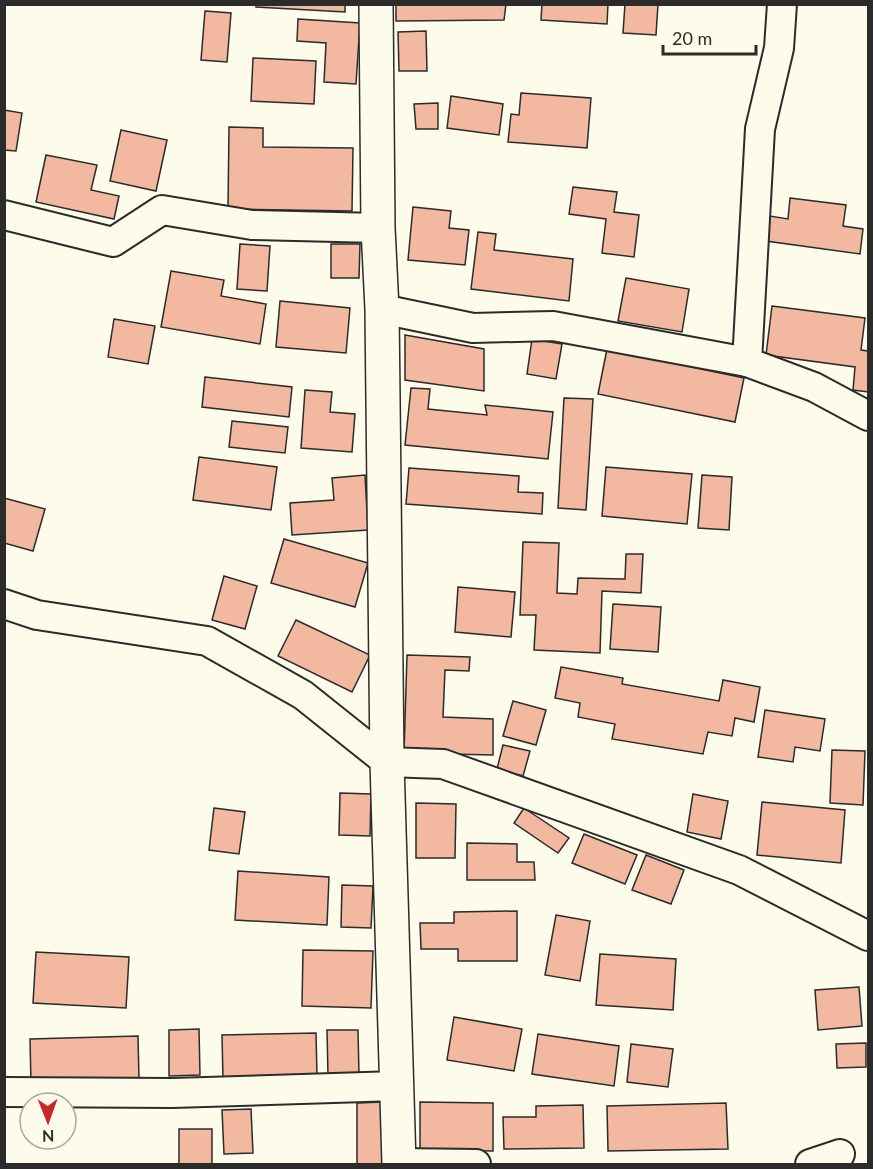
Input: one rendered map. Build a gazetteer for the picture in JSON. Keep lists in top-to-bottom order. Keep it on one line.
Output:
{"scale_bar":"20 m","north":"bottom"}
